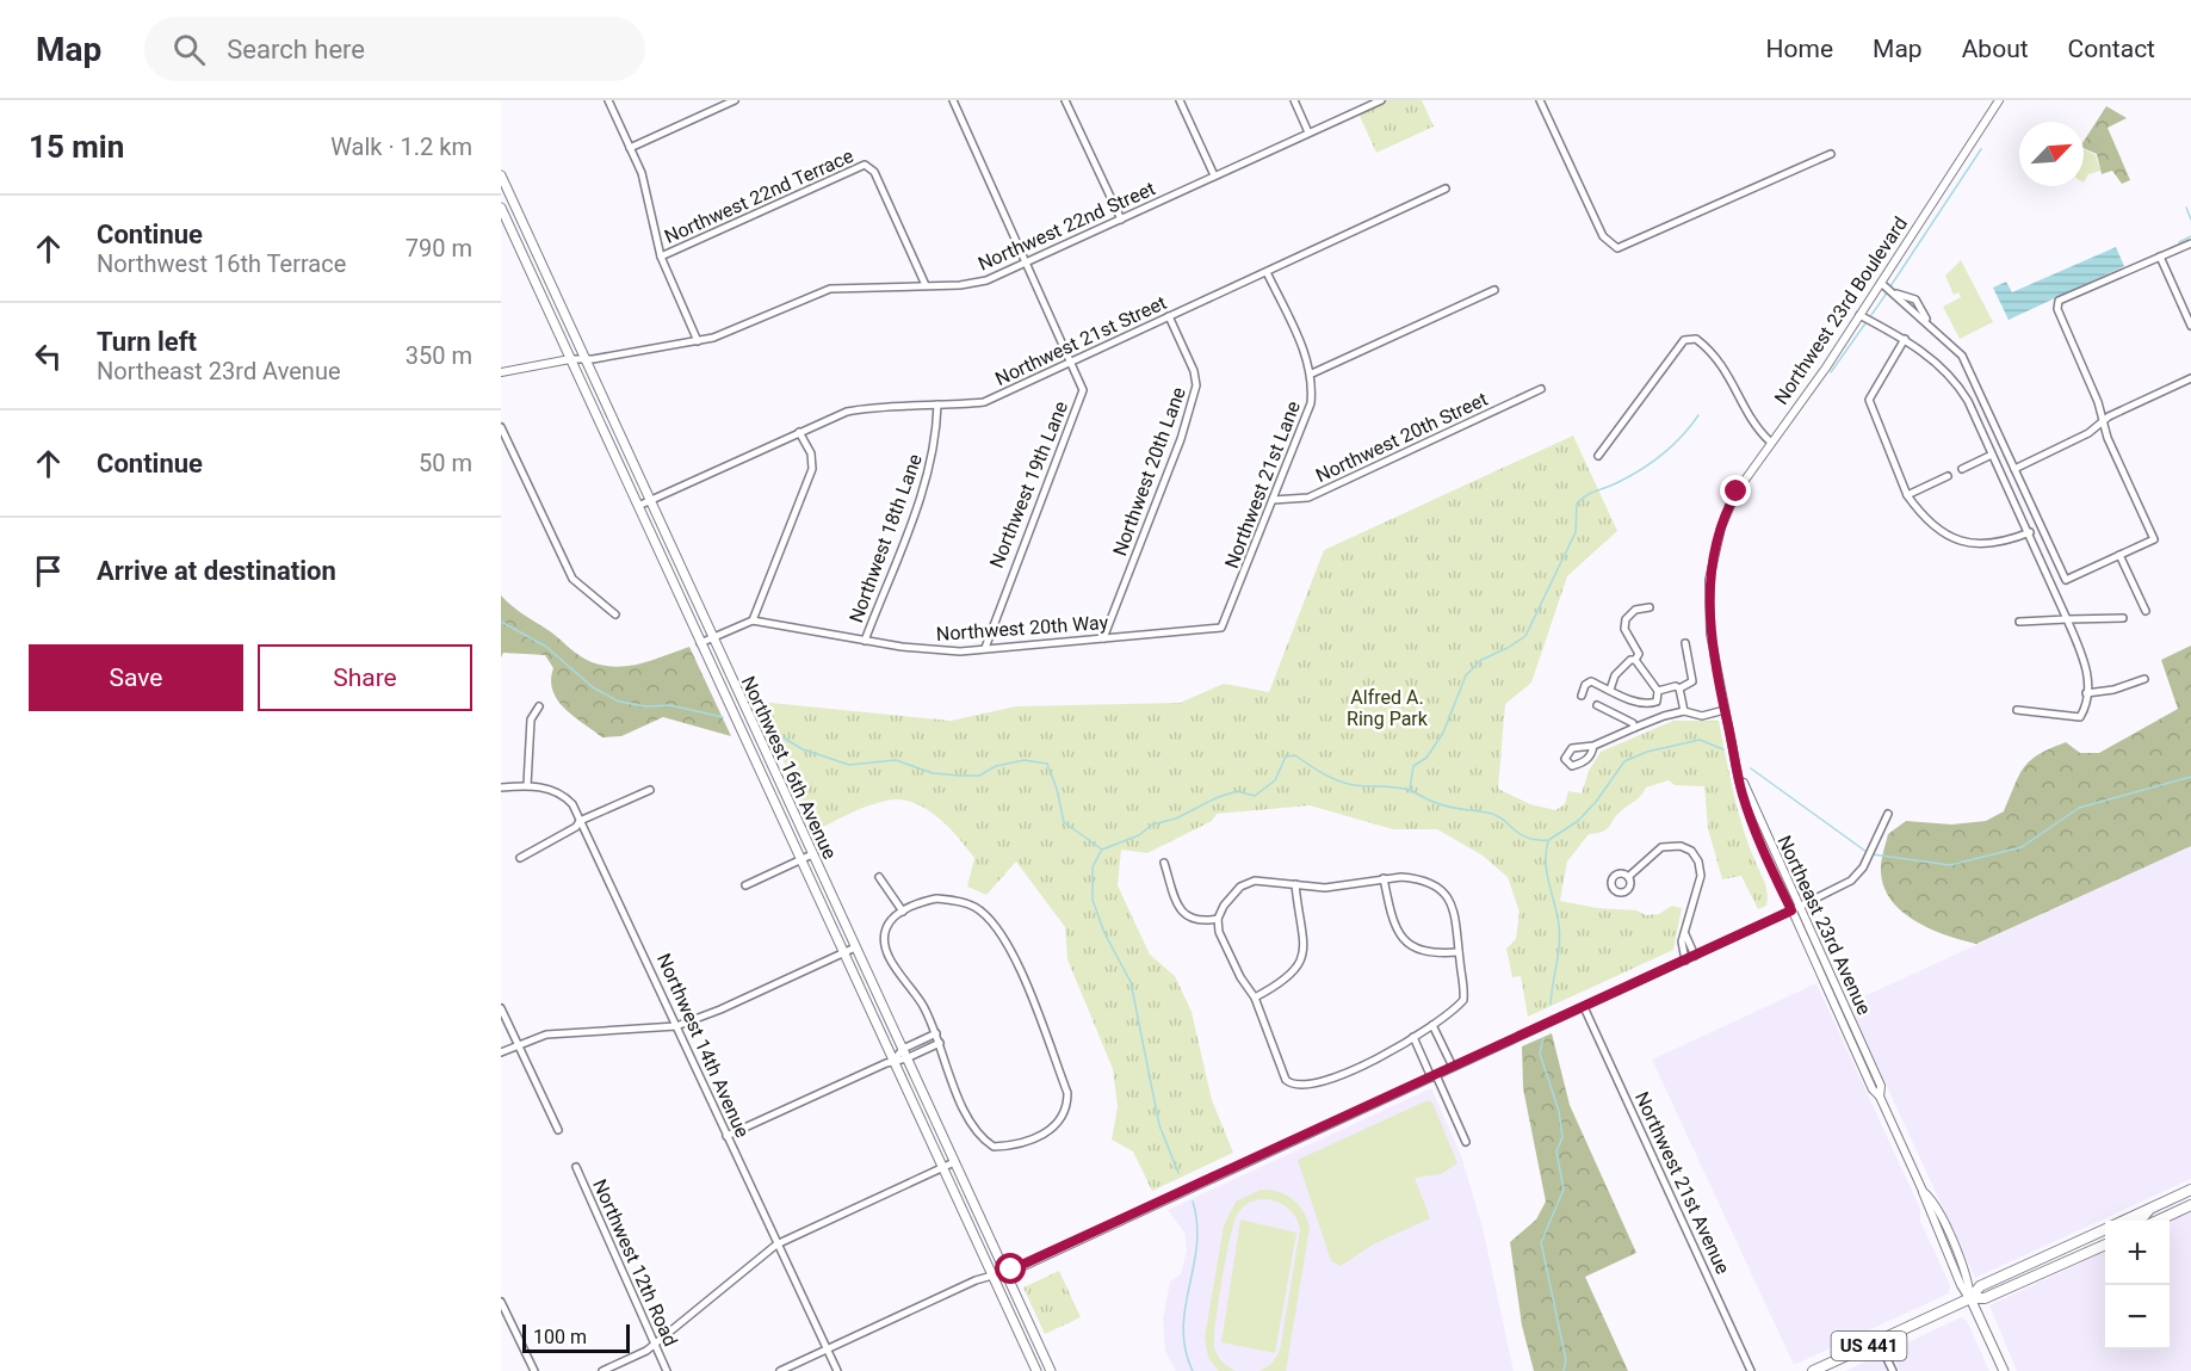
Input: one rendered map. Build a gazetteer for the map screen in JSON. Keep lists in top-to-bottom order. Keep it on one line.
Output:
{"streets":{"main road":["Northwest 16th Avenue","US 441"],"street":["Northwest 22nd Terrace","Northwest 22nd Street","Northwest 23rd Boulevard","Northwest 21st Street","Northwest 20th Street","Northwest 20th Lane","Northwest 19th Lane","Northwest 21st Lane","Northwest 18th Lane","Northwest 20th Way","Northeast 23rd Avenue","Northwest 14th Avenue","Northwest 21st Avenue","Northwest 12th Road"]},"crossings":[["Northwest 22nd Terrace","Northwest 22nd Street"],["Northwest 22nd Street","Northwest 19th Lane"],["Northwest 22nd Street","Northwest 16th Avenue"],["Northwest 23rd Boulevard","Northeast 23rd Avenue"],["Northwest 21st Street","Northwest 20th Lane"],["Northwest 21st Street","Northwest 19th Lane"],["Northwest 21st Street","Northwest 21st Lane"],["Northwest 21st Street","Northwest 18th Lane"],["Northwest 21st Street","Northwest 16th Avenue"],["Northwest 20th Street","Northwest 21st Lane"],["Northwest 20th Lane","Northwest 20th Way"],["Northwest 19th Lane","Northwest 20th Way"],["Northwest 21st Lane","Northwest 20th Way"],["Northwest 18th Lane","Northwest 20th Way"],["Northeast 23rd Avenue","US 441"]],"parks":["Alfred A. Ring Park"],"scale_bar":"100 m","north":"top right","page":{"header":"Map","search":"Search here","nav":["Home","Map","About","Contact"],"heading":["15 min","Walk · 1.2 km"],"list":[["Continue","Northwest 16th Terrace","790 m"],["Turn left","Northeast 23rd Avenue","350 m"],["Continue","50 m"],"Arrive at destination"],"buttons":["Save","Share"],"map_buttons":["+","−"],"scale":"100 m"}}
